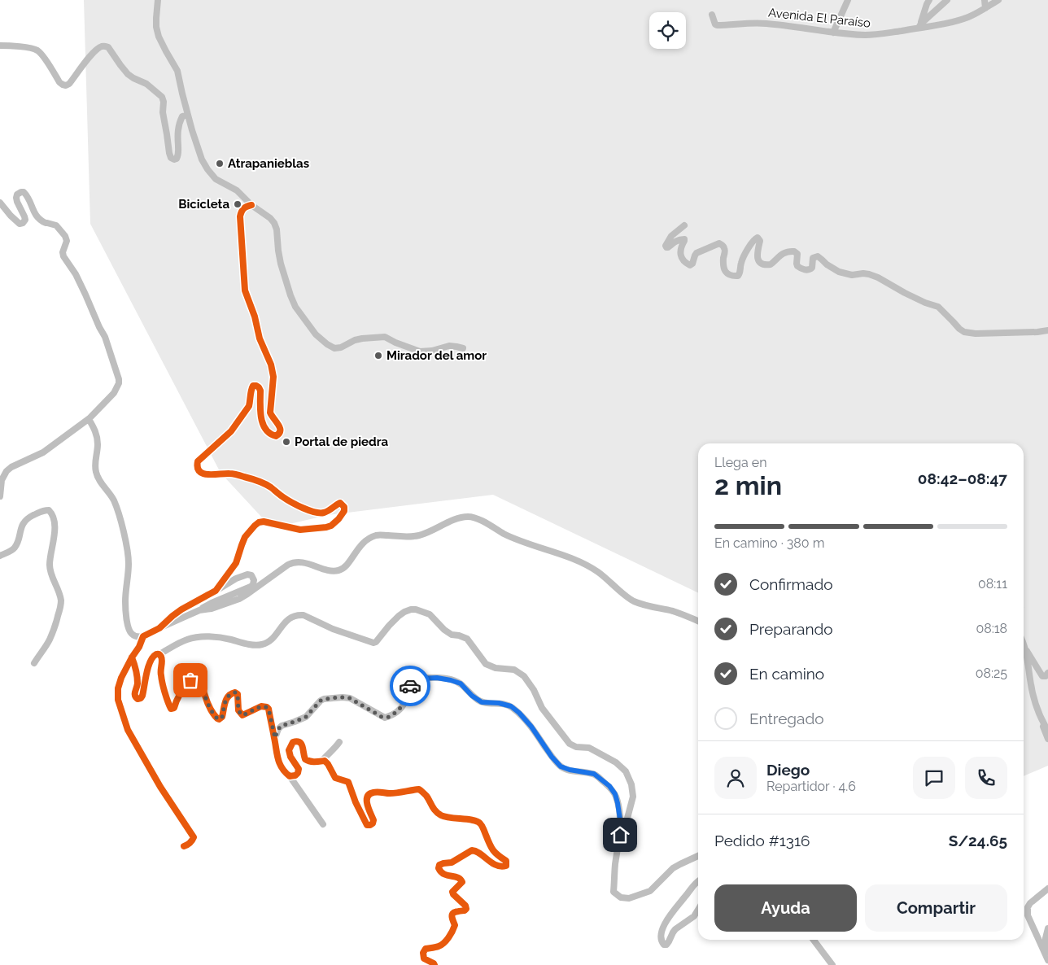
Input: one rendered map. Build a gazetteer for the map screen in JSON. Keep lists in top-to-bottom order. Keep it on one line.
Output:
{"streets":{"street":["Avenida El Paraíso"]},"places":["Atrapanieblas","Bicicleta","Mirador del amor","Portal de piedra"],"page":{"heading":["2 min","Llega en","08:42–08:47"],"panel":["Diego","Repartidor · 4.6","Pedido #1316","S/24.65"],"bar":"En camino · 380 m","list":[["Confirmado","08:11"],["Preparando","08:18"],["En camino","08:25"],"Entregado"],"buttons":["Ayuda","Compartir"]}}
